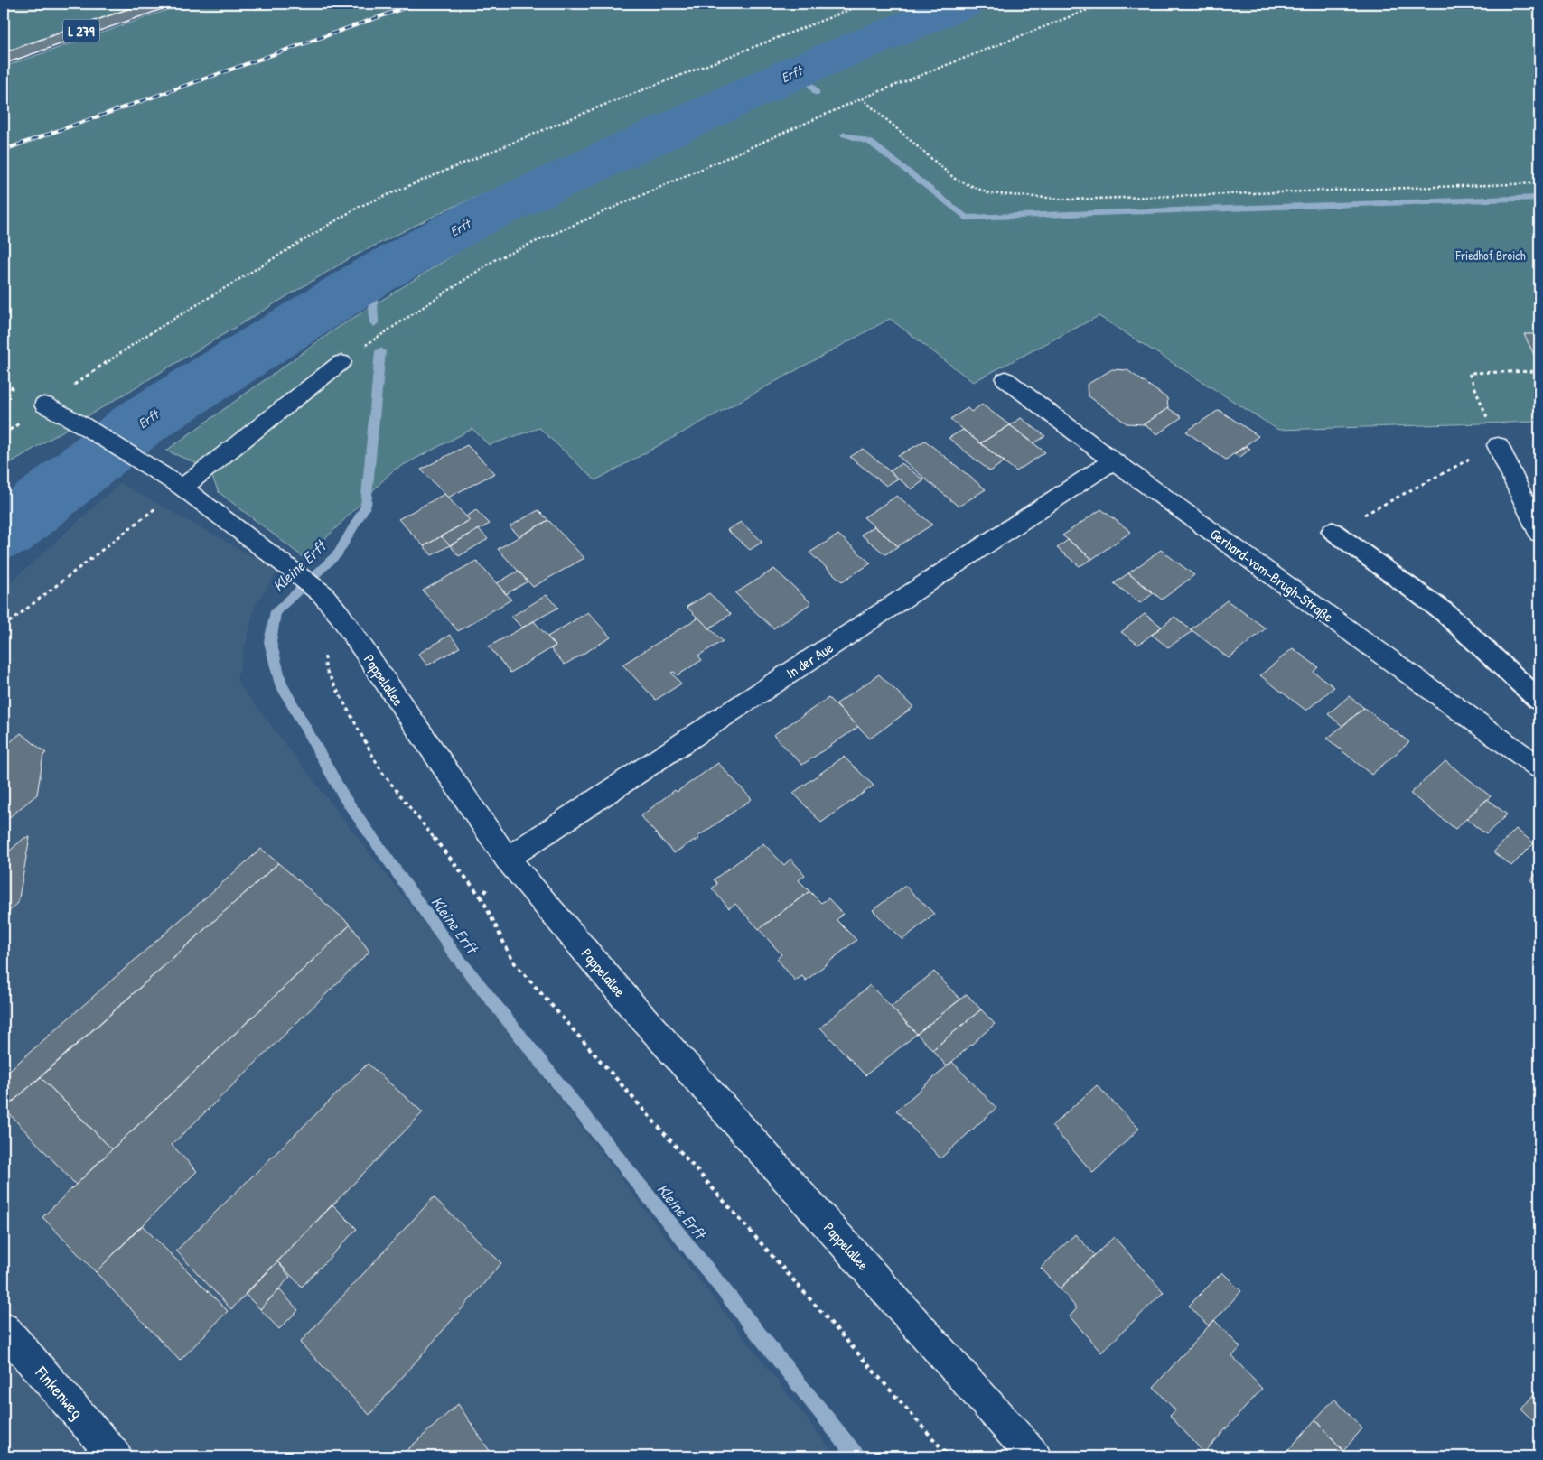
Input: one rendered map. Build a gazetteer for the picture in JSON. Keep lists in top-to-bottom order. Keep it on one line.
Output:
{"streets":{"main road":["L 279"],"street":["Gerhard-vom-Brugh-Straße","In der Aue","Pappelallee","Finkenweg"]},"crossings":[["Gerhard-vom-Brugh-Straße","In der Aue"],["In der Aue","Pappelallee"]],"water":["Erft","Kleine Erft"],"parks":["Friedhof Broich"]}
